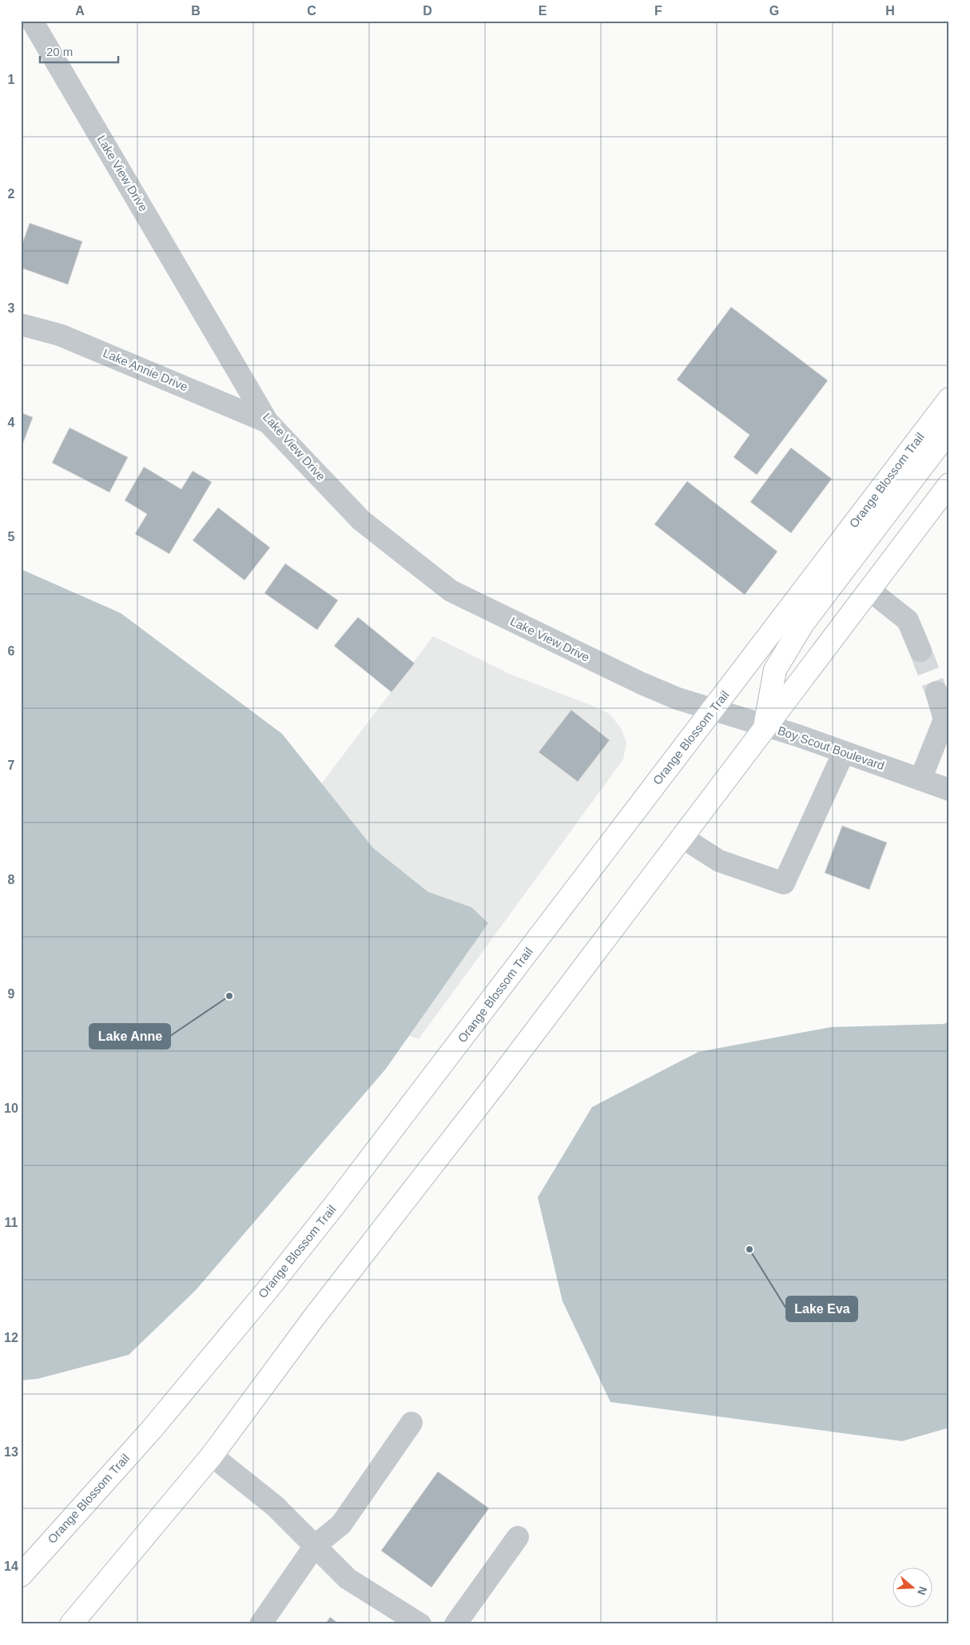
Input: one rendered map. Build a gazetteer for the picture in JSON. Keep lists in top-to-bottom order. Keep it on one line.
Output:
{"streets":{"main road":["Orange Blossom Trail"],"street":["Lake View Drive","Lake Annie Drive","Boy Scout Boulevard"]},"crossings":[["Lake View Drive","Lake Annie Drive"],["Lake View Drive","Orange Blossom Trail"],["Lake View Drive","Boy Scout Boulevard"],["Orange Blossom Trail","Boy Scout Boulevard"]],"places":["Lake Anne","Lake Eva"],"scale_bar":"20 m","north":"right","grid":{"columns":["A","B","C","D","E","F","G","H"],"rows":["1","2","3","4","5","6","7","8","9","10","11","12","13","14"]}}
